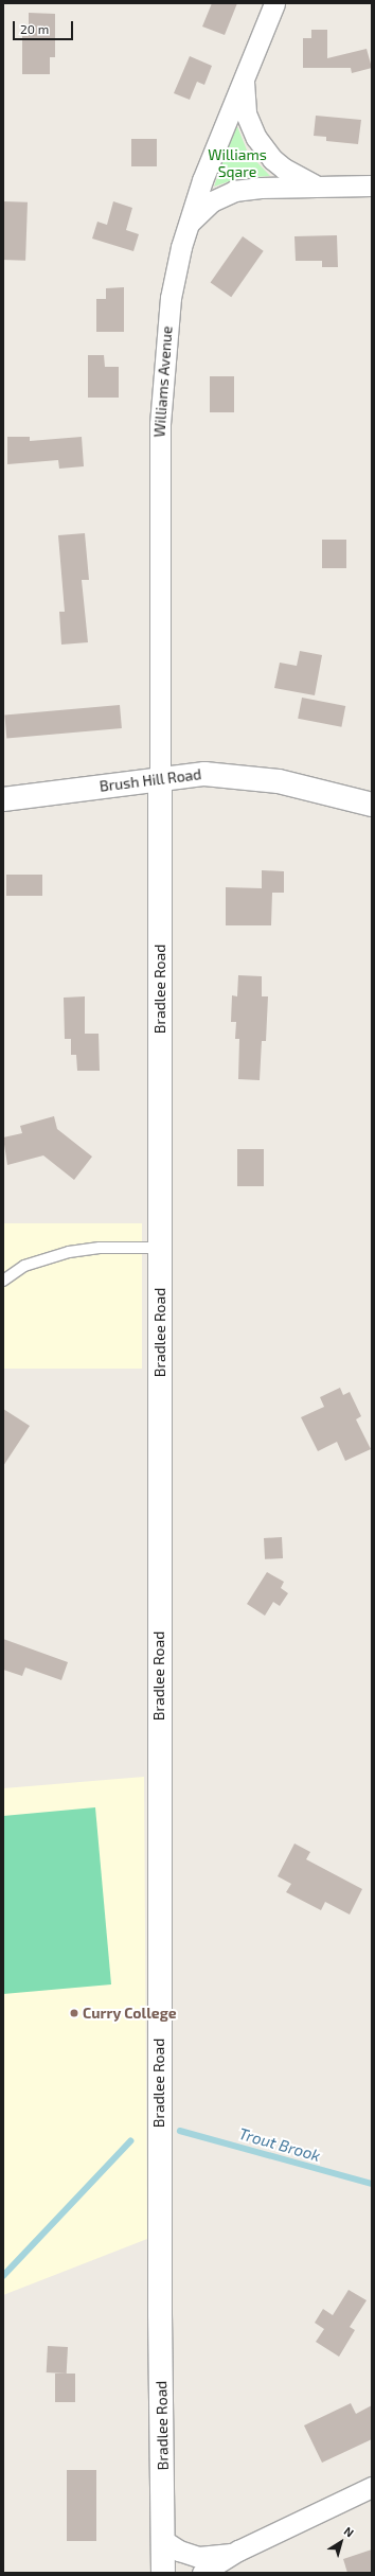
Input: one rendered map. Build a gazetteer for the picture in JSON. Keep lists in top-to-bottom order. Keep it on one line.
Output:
{"streets":{"street":["Williams Avenue","Brush Hill Road","Bradlee Road"]},"crossings":[["Williams Avenue","Brush Hill Road"],["Williams Avenue","Bradlee Road"],["Brush Hill Road","Bradlee Road"]],"water":["Trout Brook"],"parks":["Williams Sqare"],"places":["Curry College"],"scale_bar":"20 m","north":"top right"}
